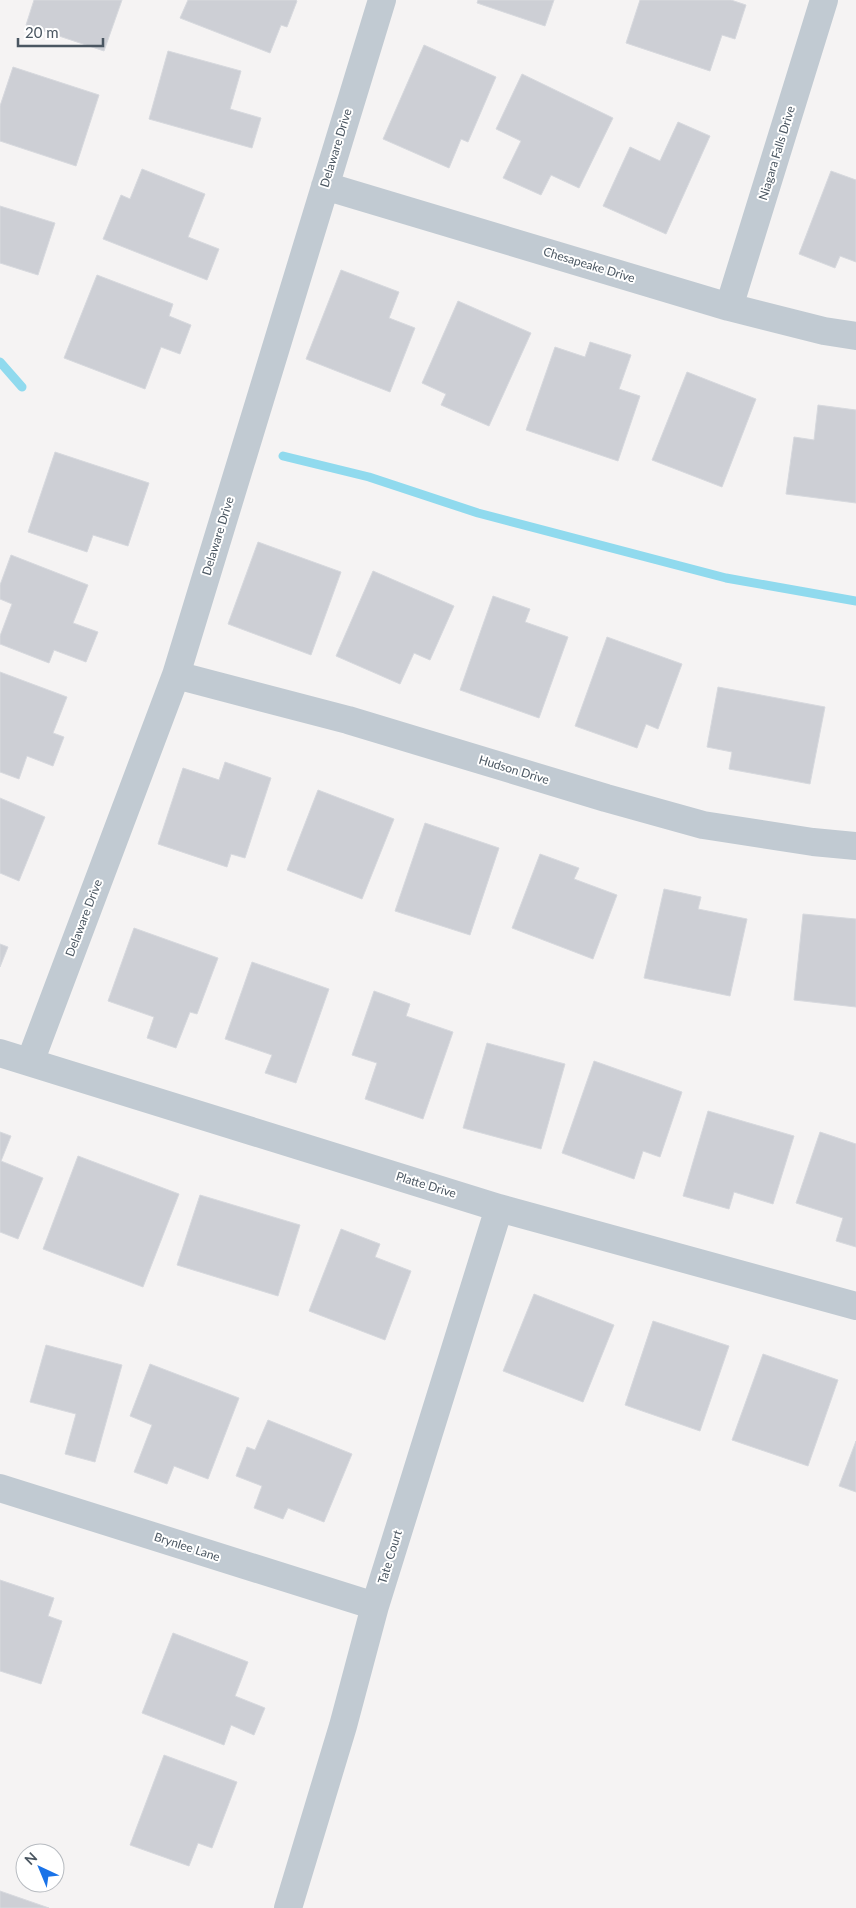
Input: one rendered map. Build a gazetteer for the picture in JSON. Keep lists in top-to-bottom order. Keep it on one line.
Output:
{"streets":{"street":["Delaware Drive","Niagara Falls Drive","Chesapeake Drive","Hudson Drive","Platte Drive","Brynlee Lane","Tate Court"]},"crossings":[["Delaware Drive","Chesapeake Drive"],["Delaware Drive","Hudson Drive"],["Delaware Drive","Platte Drive"],["Niagara Falls Drive","Chesapeake Drive"],["Platte Drive","Tate Court"],["Brynlee Lane","Tate Court"]],"scale_bar":"20 m","north":"top left"}
